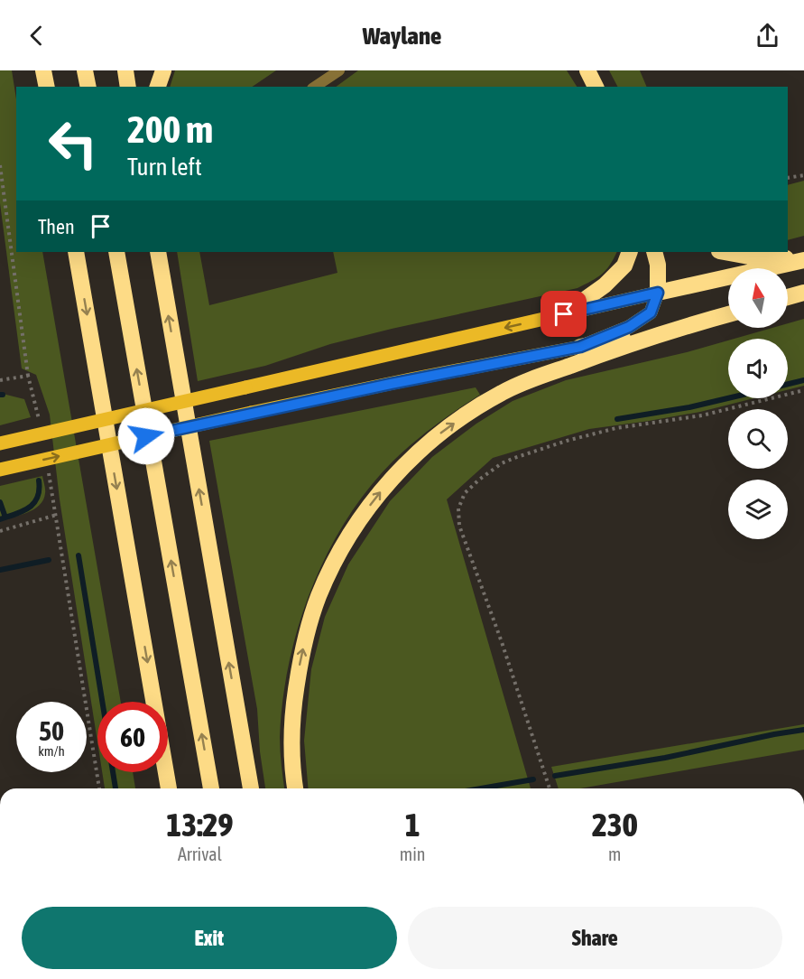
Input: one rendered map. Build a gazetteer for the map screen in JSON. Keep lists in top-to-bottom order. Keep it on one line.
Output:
{"north":"top","page":{"header":"Waylane","turn":["200 m","Turn left"],"then":"Then","speed":"50 km/h","limit":"60","eta":["13:29","Arrival","1","min","230","m"],"buttons":["Exit","Share"]}}
